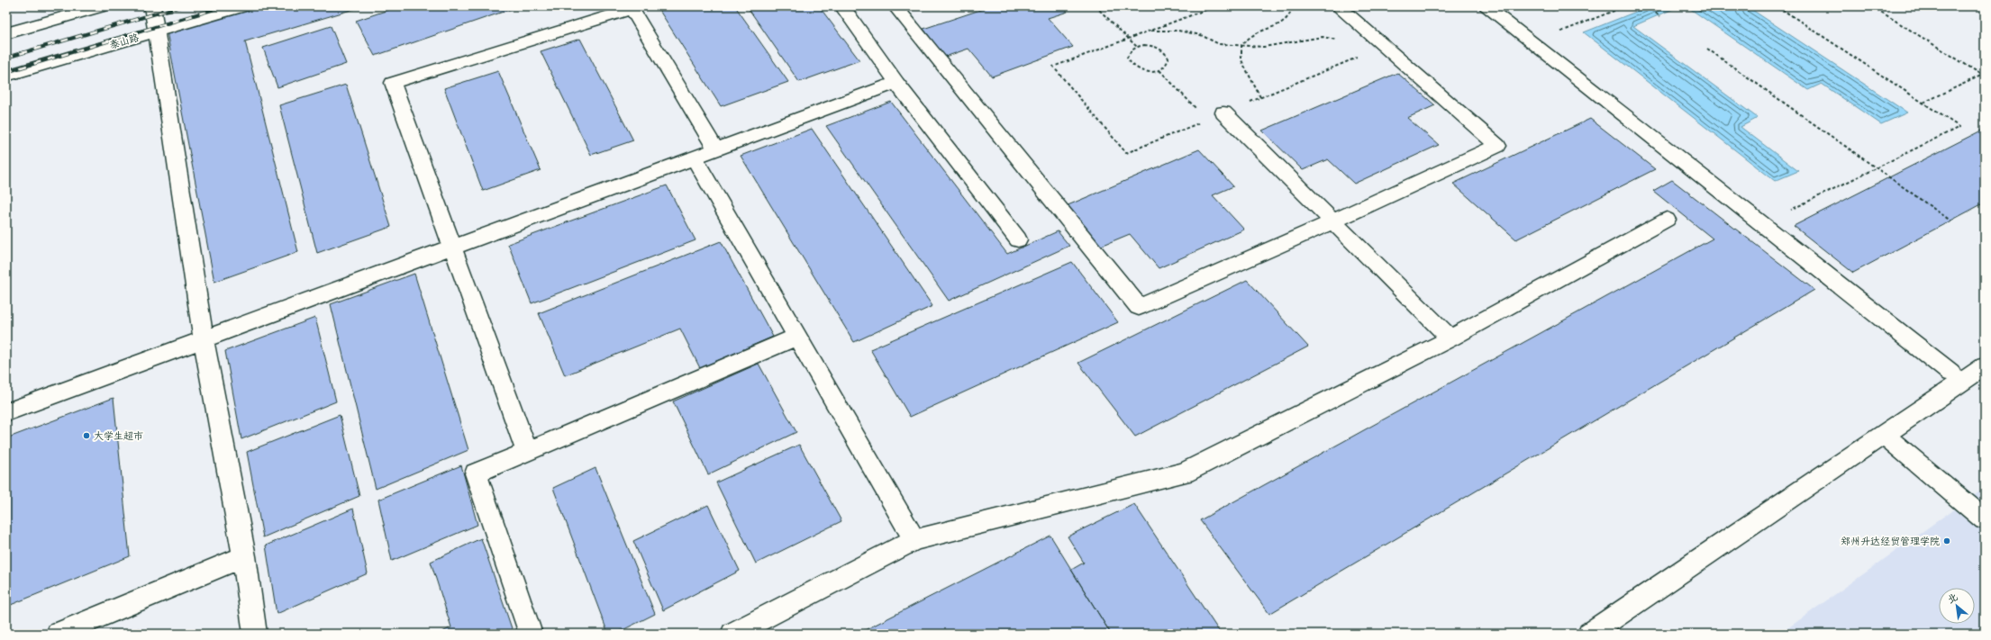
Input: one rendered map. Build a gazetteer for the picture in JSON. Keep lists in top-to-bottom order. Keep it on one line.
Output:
{"streets":{"street":["泰山路"]},"places":["大学生超市","郑州升达经贸管理学院"],"north":"top left"}
